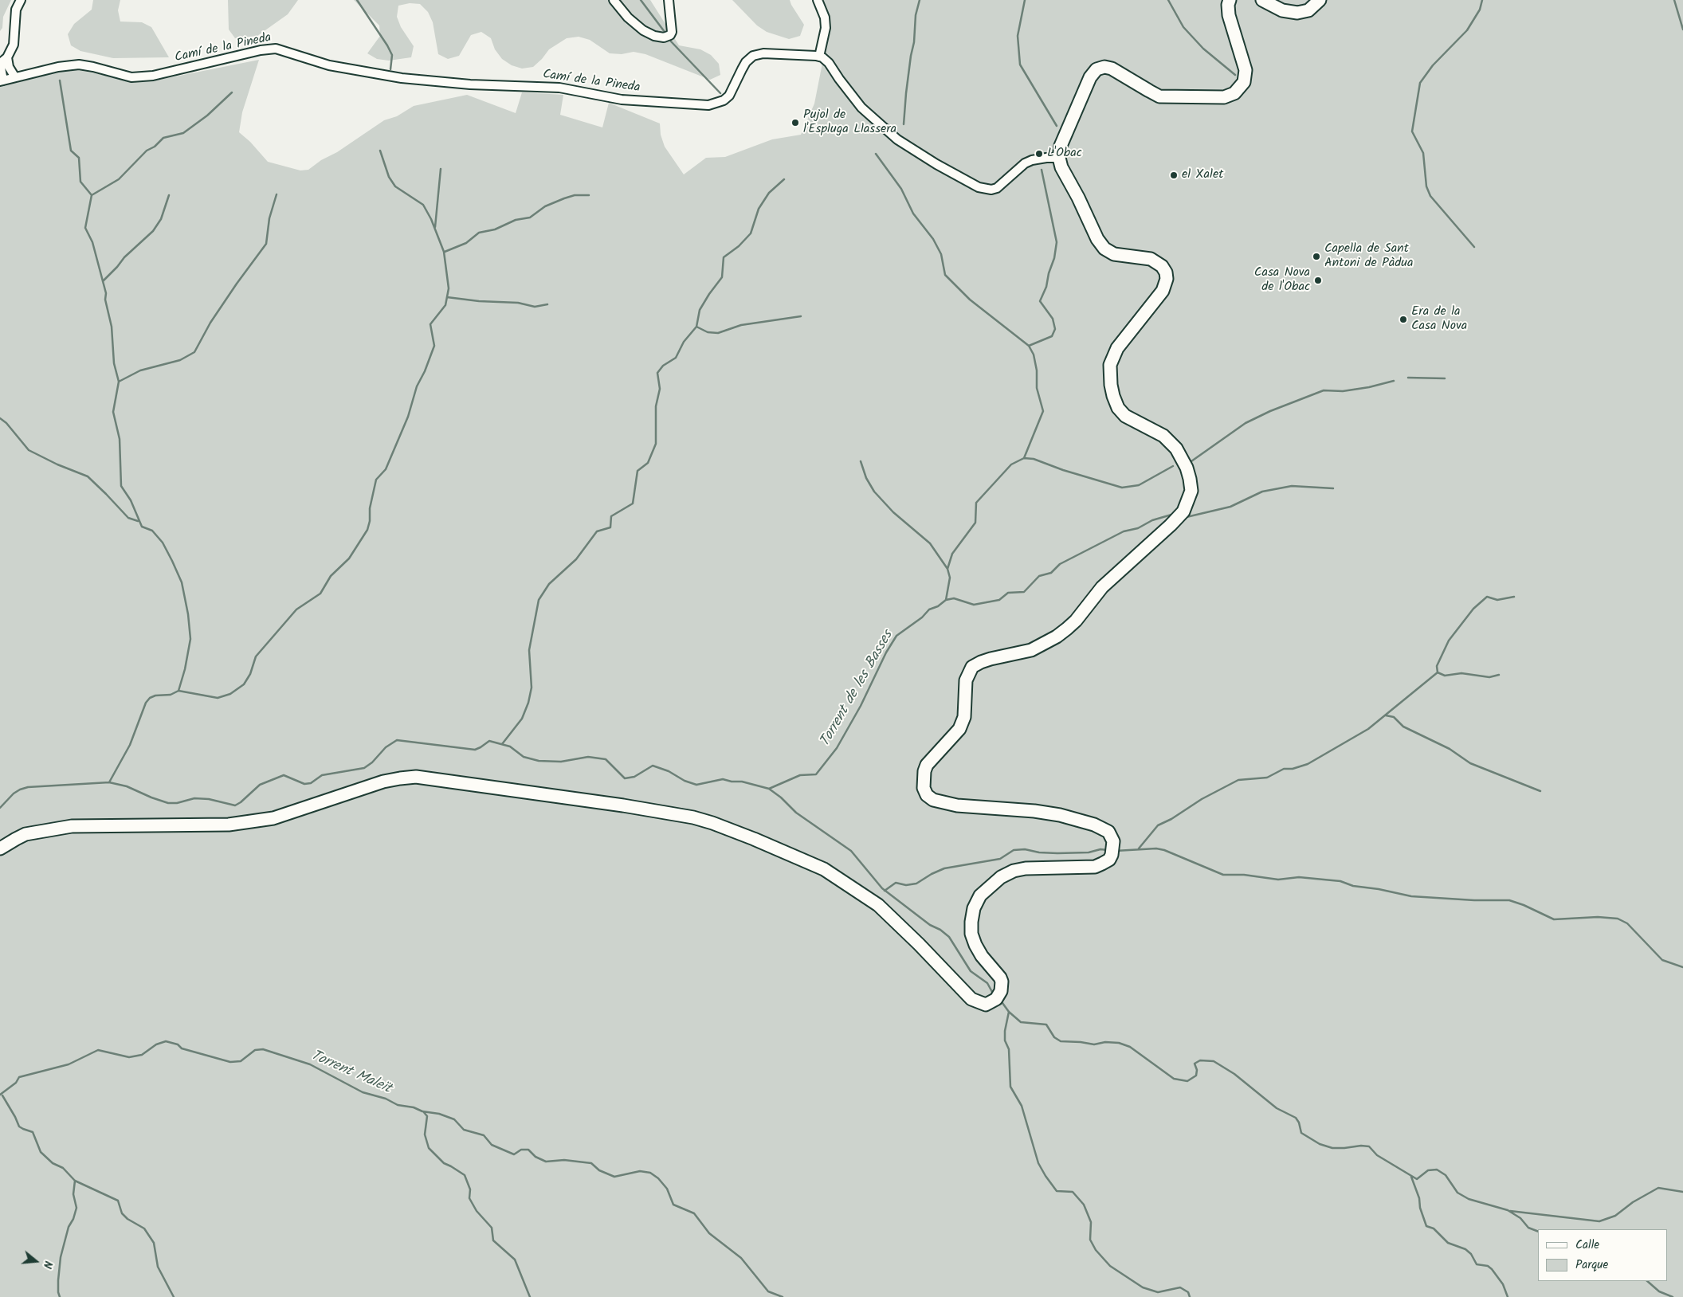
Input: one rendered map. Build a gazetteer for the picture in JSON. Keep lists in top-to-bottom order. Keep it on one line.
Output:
{"streets":{"street":["Camí de la Pineda"]},"water":["Torrent de les Basses","Torrent Maleït"],"places":["Pujol de l'Espluga Llassera","L'Obac","el Xalet","Capella de Sant Antoni de Pàdua","Casa Nova de l'Obac","Era de la Casa Nova"],"legend":["Calle","Parque"],"north":"right"}
